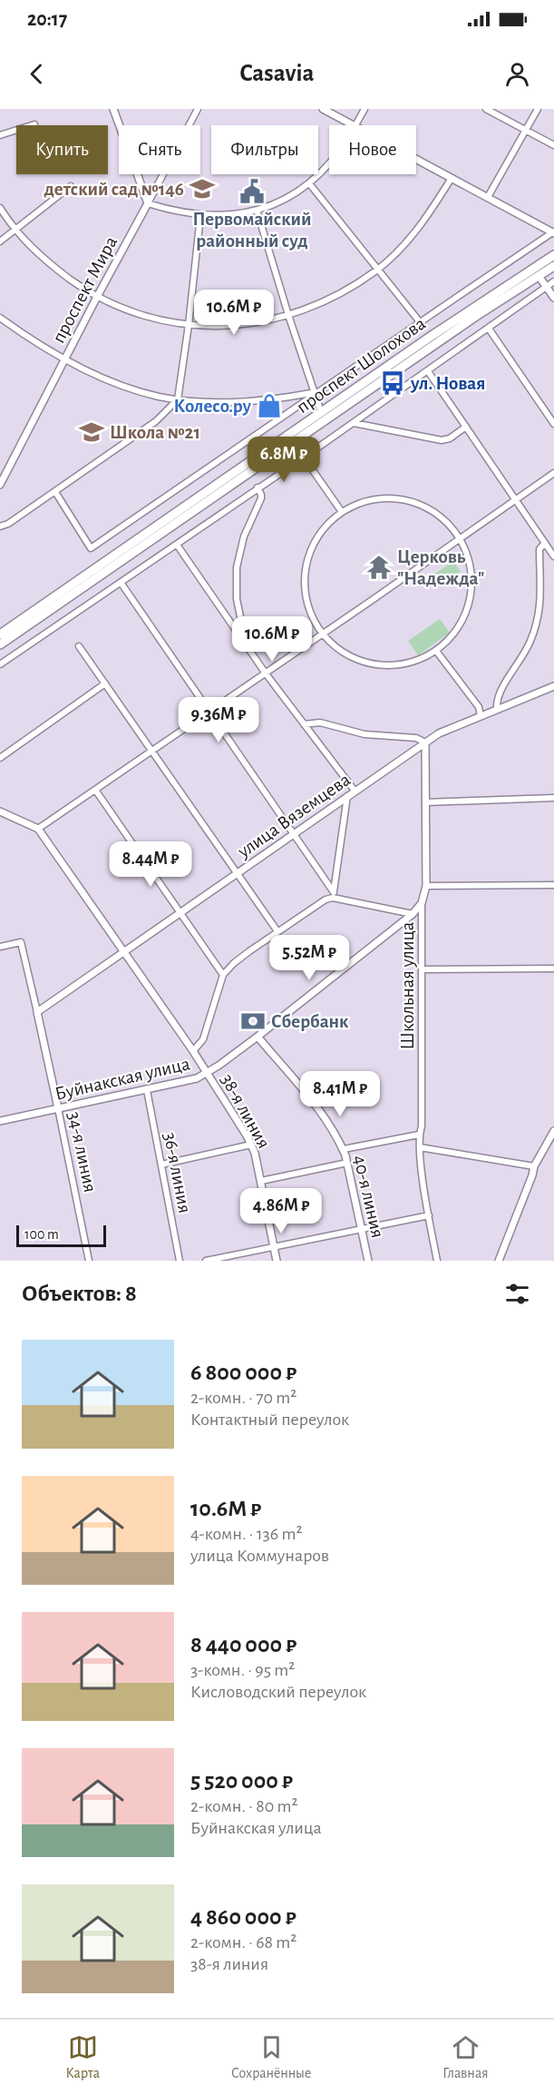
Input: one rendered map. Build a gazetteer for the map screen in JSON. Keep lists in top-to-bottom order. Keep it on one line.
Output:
{"streets":{"main road":["проспект Шолохова"],"street":["проспект Мира","улица Вяземцева","Школьная улица","Буйнакская улица","38-я линия","34-я линия","36-я линия","40-я линия"]},"crossings":[["улица Вяземцева","Школьная улица"],["улица Вяземцева","38-я линия"],["улица Вяземцева","34-я линия"],["Школьная улица","Буйнакская улица"],["Буйнакская улица","38-я линия"],["Буйнакская улица","34-я линия"],["Буйнакская улица","36-я линия"],["Буйнакская улица","40-я линия"]],"places":{"school or university":["детский сад №146","Школа №21"],"public building":["Первомайский районный суд"],"bus stop":["ул. Новая"],"shop":["Колесо.ру"],"temple":["Церковь \"Надежда\""],"bank":["Сбербанк"]},"scale_bar":"100 m","page":{"status":"20:17","header":"Casavia","chip":["Купить","Снять","Фильтры","Новое"],"price":["10.6M ₽","6.8M ₽","10.6M ₽","9.36M ₽","8.44M ₽","5.52M ₽","8.41M ₽","4.86M ₽"],"scale":"100 m","heading":"Объектов: 8","list":[{"name":"6 800 000 ₽","note":"2-комн. · 70 m² · Контактный переулок"},{"name":"10.6M ₽","note":"4-комн. · 136 m² · улица Коммунаров"},{"name":"8 440 000 ₽","note":"3-комн. · 95 m² · Кисловодский переулок"},{"name":"5 520 000 ₽","note":"2-комн. · 80 m² · Буйнакская улица"},{"name":"4 860 000 ₽","note":"2-комн. · 68 m² · 38-я линия"}],"tabs":["Карта","Сохранённые","Главная"]}}
